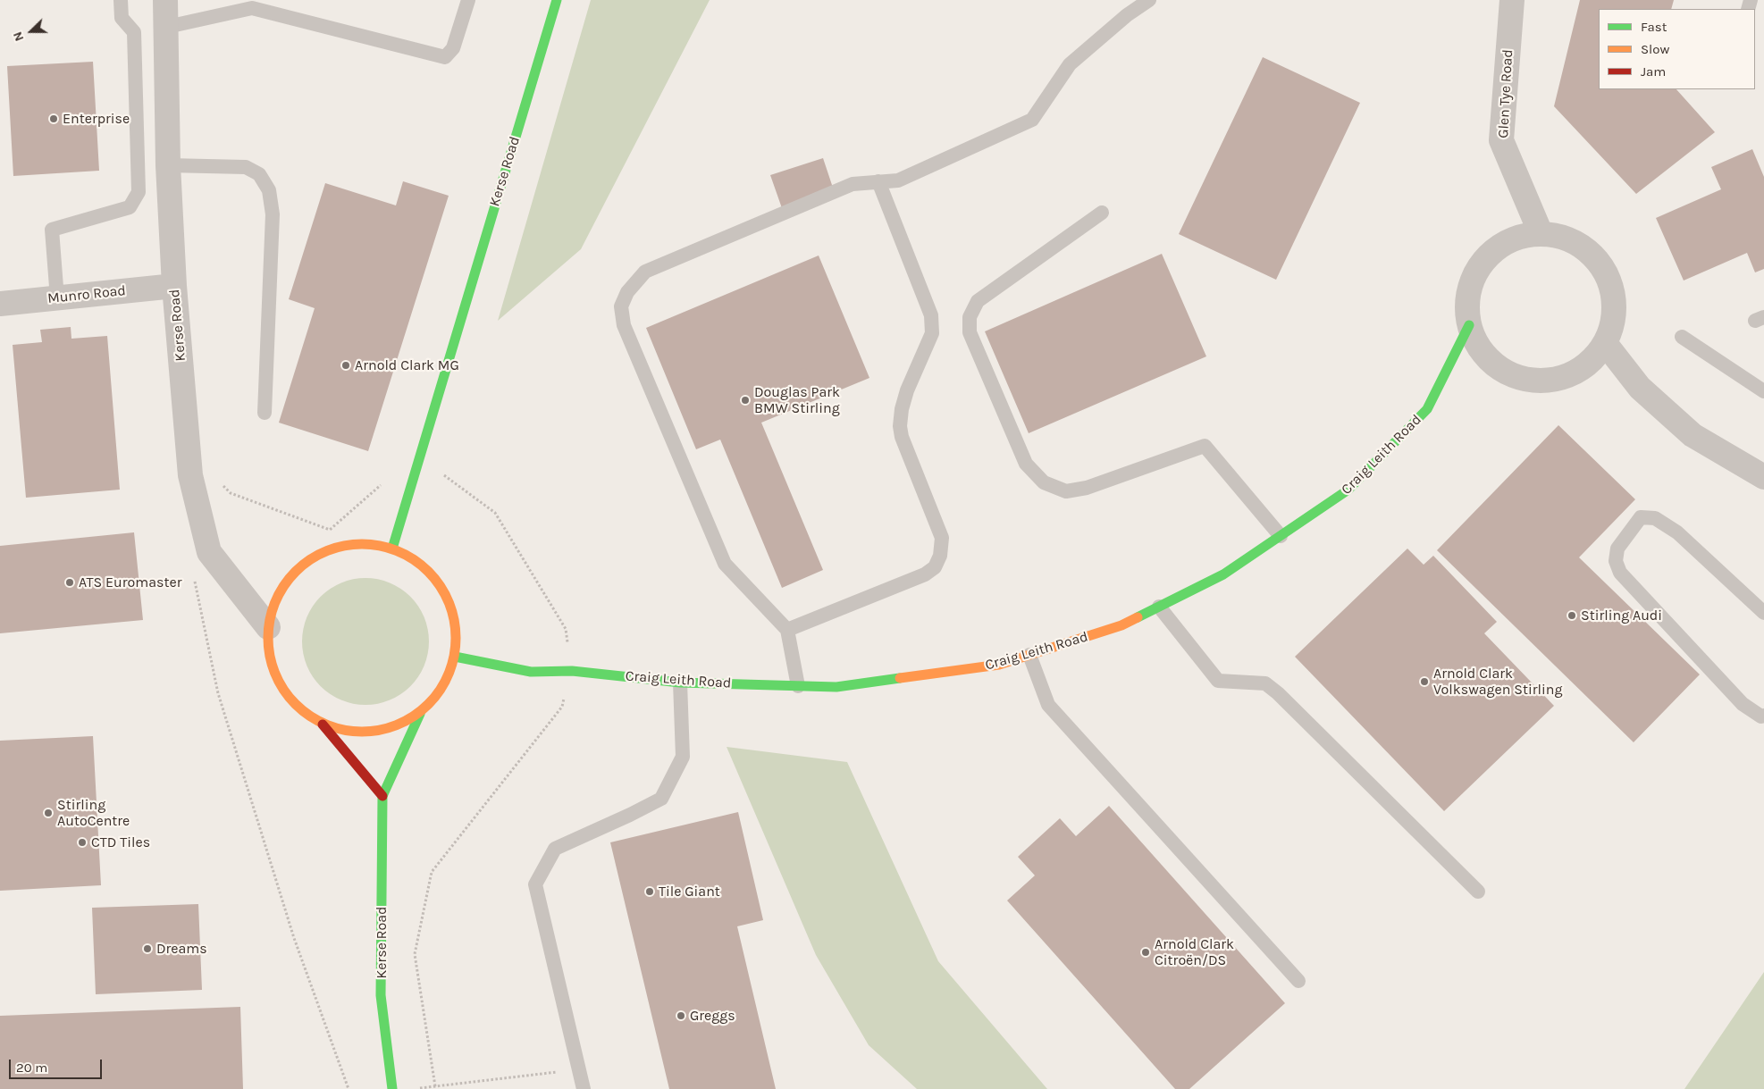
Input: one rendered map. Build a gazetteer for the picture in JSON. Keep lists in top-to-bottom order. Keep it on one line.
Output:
{"streets":{"main road":["Kerse Road","Craig Leith Road"],"street":["Glen Tye Road","Munro Road"]},"crossings":[["Glen Tye Road","Craig Leith Road"],["Kerse Road","Munro Road"]],"places":["Enterprise","Arnold Clark MG","Douglas Park BMW Stirling","ATS Euromaster","Stirling Audi","Arnold Clark Volkswagen Stirling","Stirling AutoCentre","CTD Tiles","Tile Giant","Dreams","Arnold Clark Citroën/DS","Greggs"],"legend":["Fast","Slow","Jam"],"scale_bar":"20 m","north":"left"}
